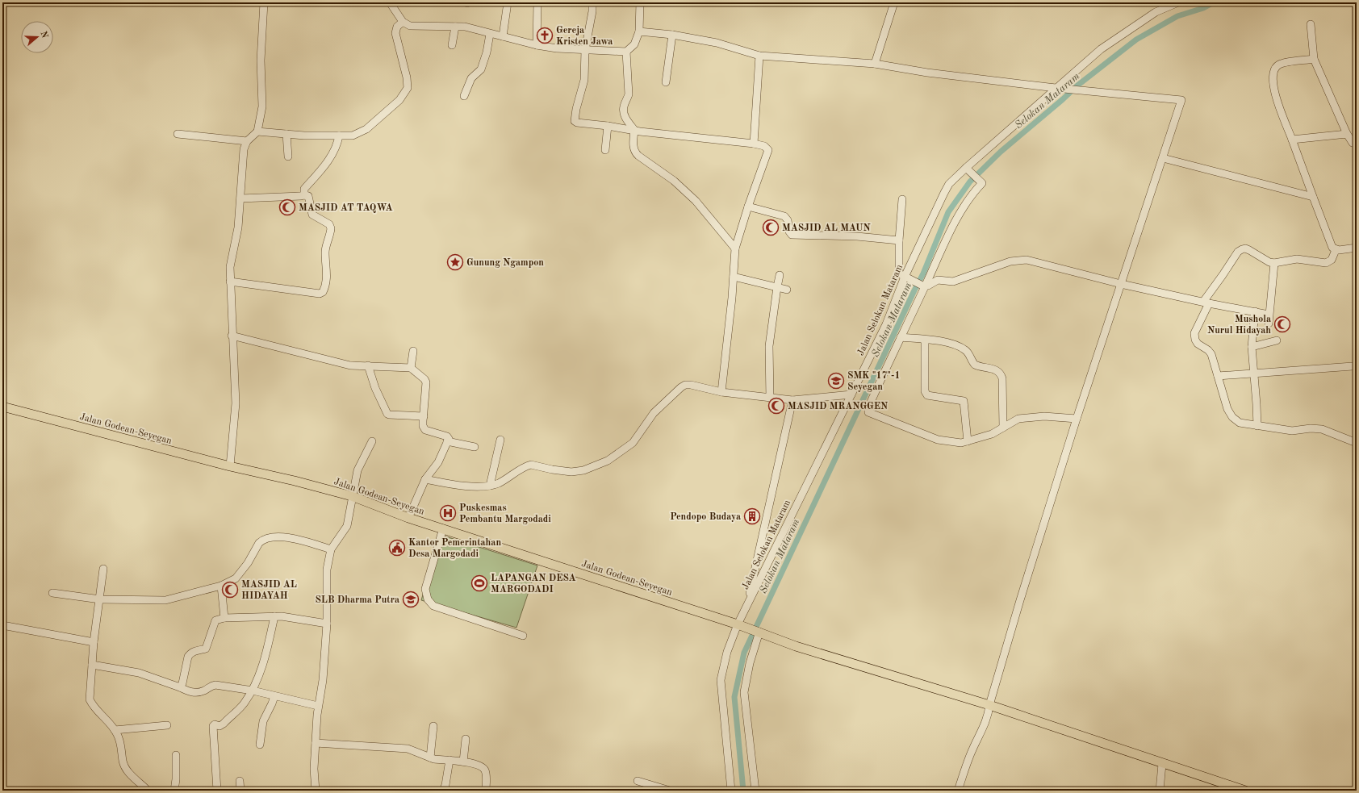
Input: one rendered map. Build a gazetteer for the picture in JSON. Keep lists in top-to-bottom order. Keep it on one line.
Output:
{"streets":{"main road":["Jalan Godean-Seyegan"],"street":["Jalan Selokan Mataram"]},"crossings":[["Jalan Selokan Mataram","Jalan Godean-Seyegan"]],"water":["Selokan Mataram"],"places":{"church":["Gereja Kristen Jawa"],"mosque":["MASJID AT TAQWA","MASJID AL MAUN","Mushola Nurul Hidayah","MASJID MRANGGEN","MASJID AL HIDAYAH"],"place":["Gunung Ngampon"],"school or university":["SMK \"17\"-1 Seyegan","SLB Dharma Putra"],"hospital":["Puskesmas Pembantu Margodadi"],"building":["Pendopo Budaya"],"public building":["Kantor Pemerintahan Desa Margodadi"],"sports":["LAPANGAN DESA MARGODADI"]},"north":"right"}
